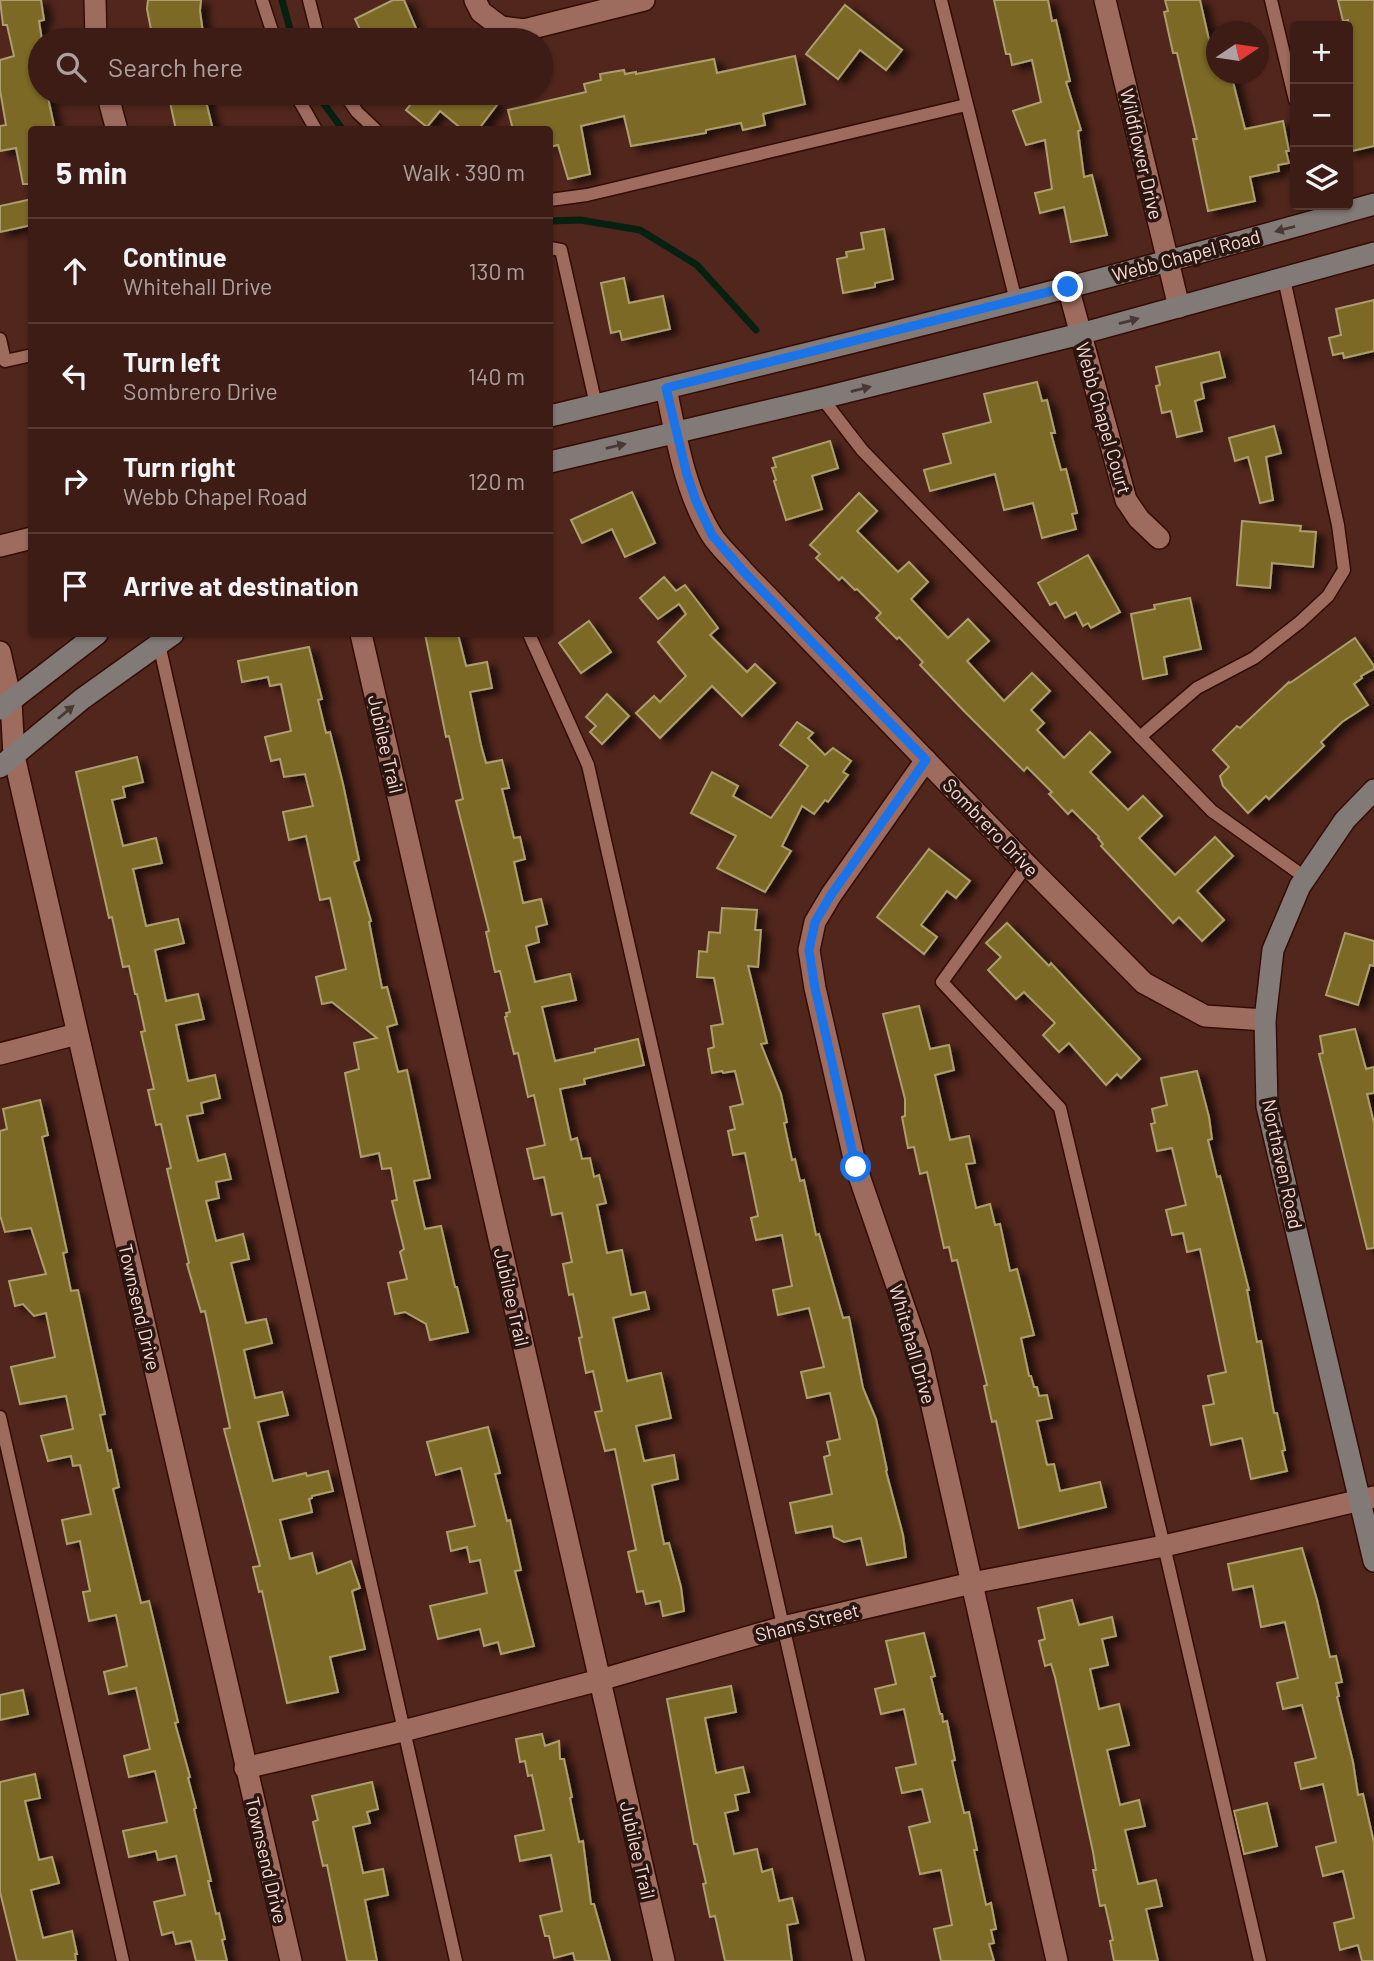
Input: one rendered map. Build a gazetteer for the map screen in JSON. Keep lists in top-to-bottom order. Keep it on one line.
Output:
{"streets":{"main road":["Webb Chapel Road","Northaven Road"],"street":["Wildflower Drive","Webb Chapel Court","Jubilee Trail","Sombrero Drive","Townsend Drive","Whitehall Drive","Shans Street"]},"crossings":[["Wildflower Drive","Webb Chapel Road"],["Webb Chapel Road","Webb Chapel Court"],["Webb Chapel Road","Sombrero Drive"],["Jubilee Trail","Shans Street"],["Sombrero Drive","Northaven Road"],["Sombrero Drive","Whitehall Drive"],["Northaven Road","Shans Street"],["Townsend Drive","Shans Street"],["Whitehall Drive","Shans Street"]],"north":"right","page":{"map_buttons":["+","−"],"search":"Search here","heading":["5 min","Walk · 390 m"],"list":[["Continue","Whitehall Drive","130 m"],["Turn left","Sombrero Drive","140 m"],["Turn right","Webb Chapel Road","120 m"],"Arrive at destination"]}}
